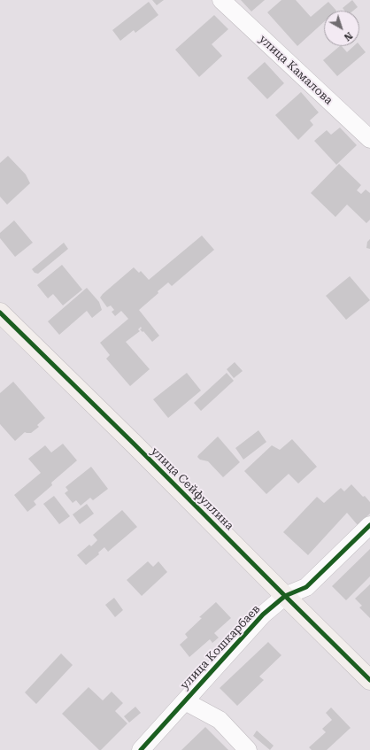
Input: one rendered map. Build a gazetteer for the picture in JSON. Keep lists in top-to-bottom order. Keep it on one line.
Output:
{"streets":{"street":["улица Камалова","улица Сейфуллина","улица Кошкарбаев"]},"crossings":[["улица Сейфуллина","улица Кошкарбаев"]],"north":"bottom right"}
